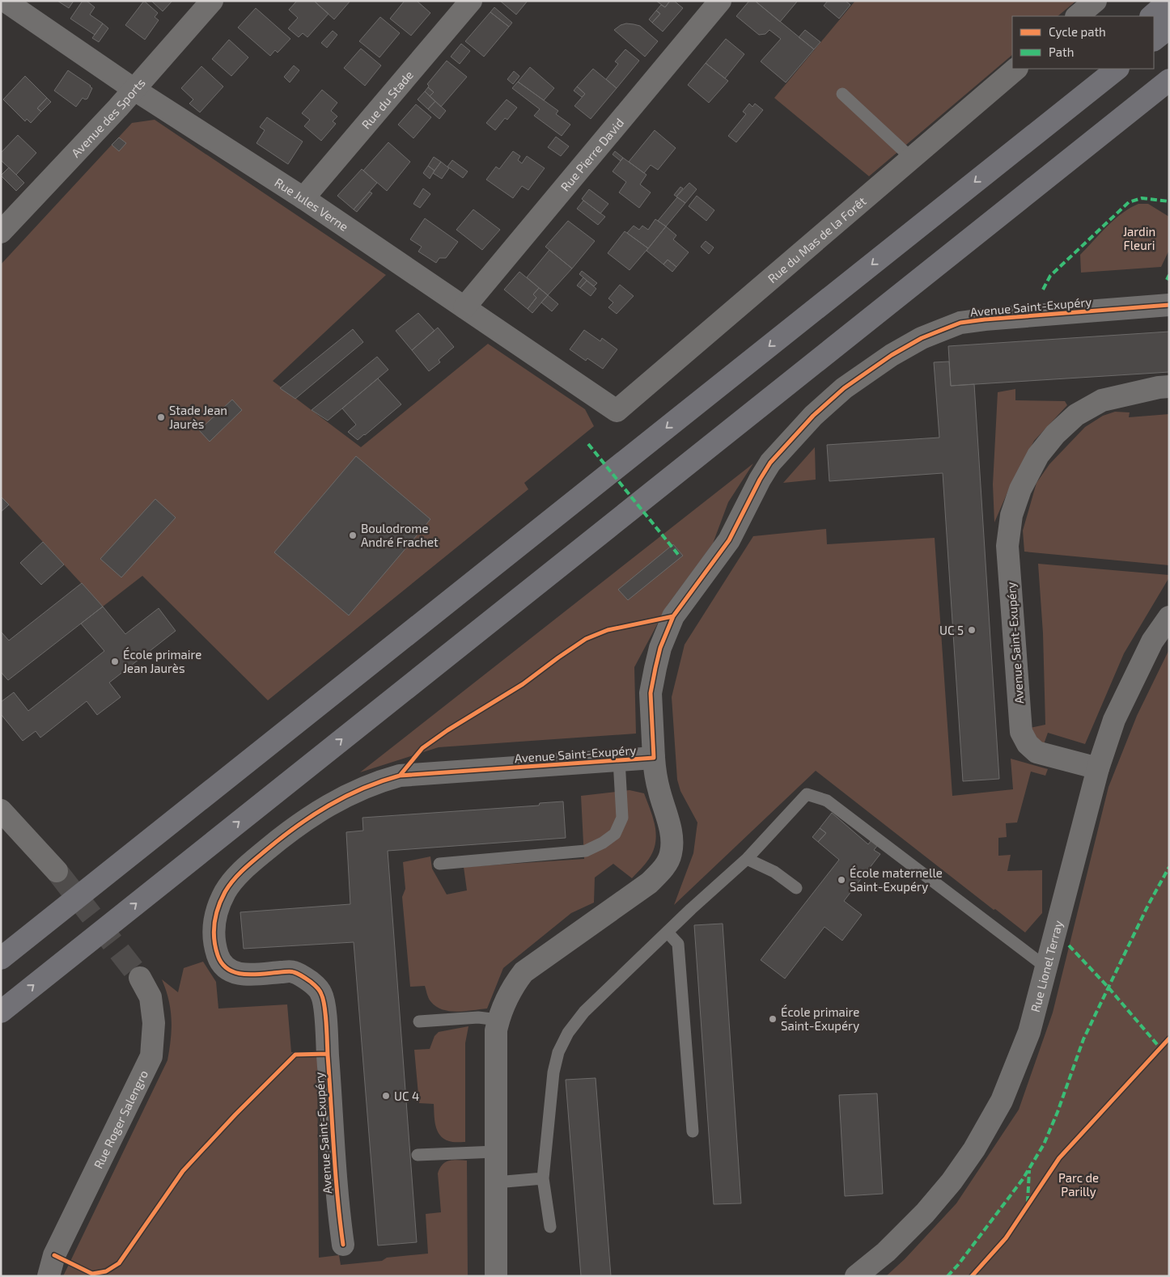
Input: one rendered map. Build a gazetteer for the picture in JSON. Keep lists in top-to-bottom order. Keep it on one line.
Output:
{"streets":{"street":["Rue du Stade","Avenue des Sports","Rue Pierre David","Rue Jules Verne","Rue du Mas de la Forêt","Avenue Saint-Exupéry","Rue Lionel Terray","Rue Roger Salengro"]},"crossings":[["Rue du Stade","Rue Jules Verne"],["Avenue des Sports","Rue Jules Verne"],["Rue Pierre David","Rue Jules Verne"],["Rue Jules Verne","Rue du Mas de la Forêt"],["Avenue Saint-Exupéry","Rue Lionel Terray"]],"parks":["Jardin Fleuri","Parc de Parilly"],"places":["Stade Jean Jaurès","Boulodrome André Frachet","UC 5","École primaire Jean Jaurès","École maternelle Saint-Exupéry","École primaire Saint-Exupéry","UC 4"],"legend":["Cycle path","Path"]}
